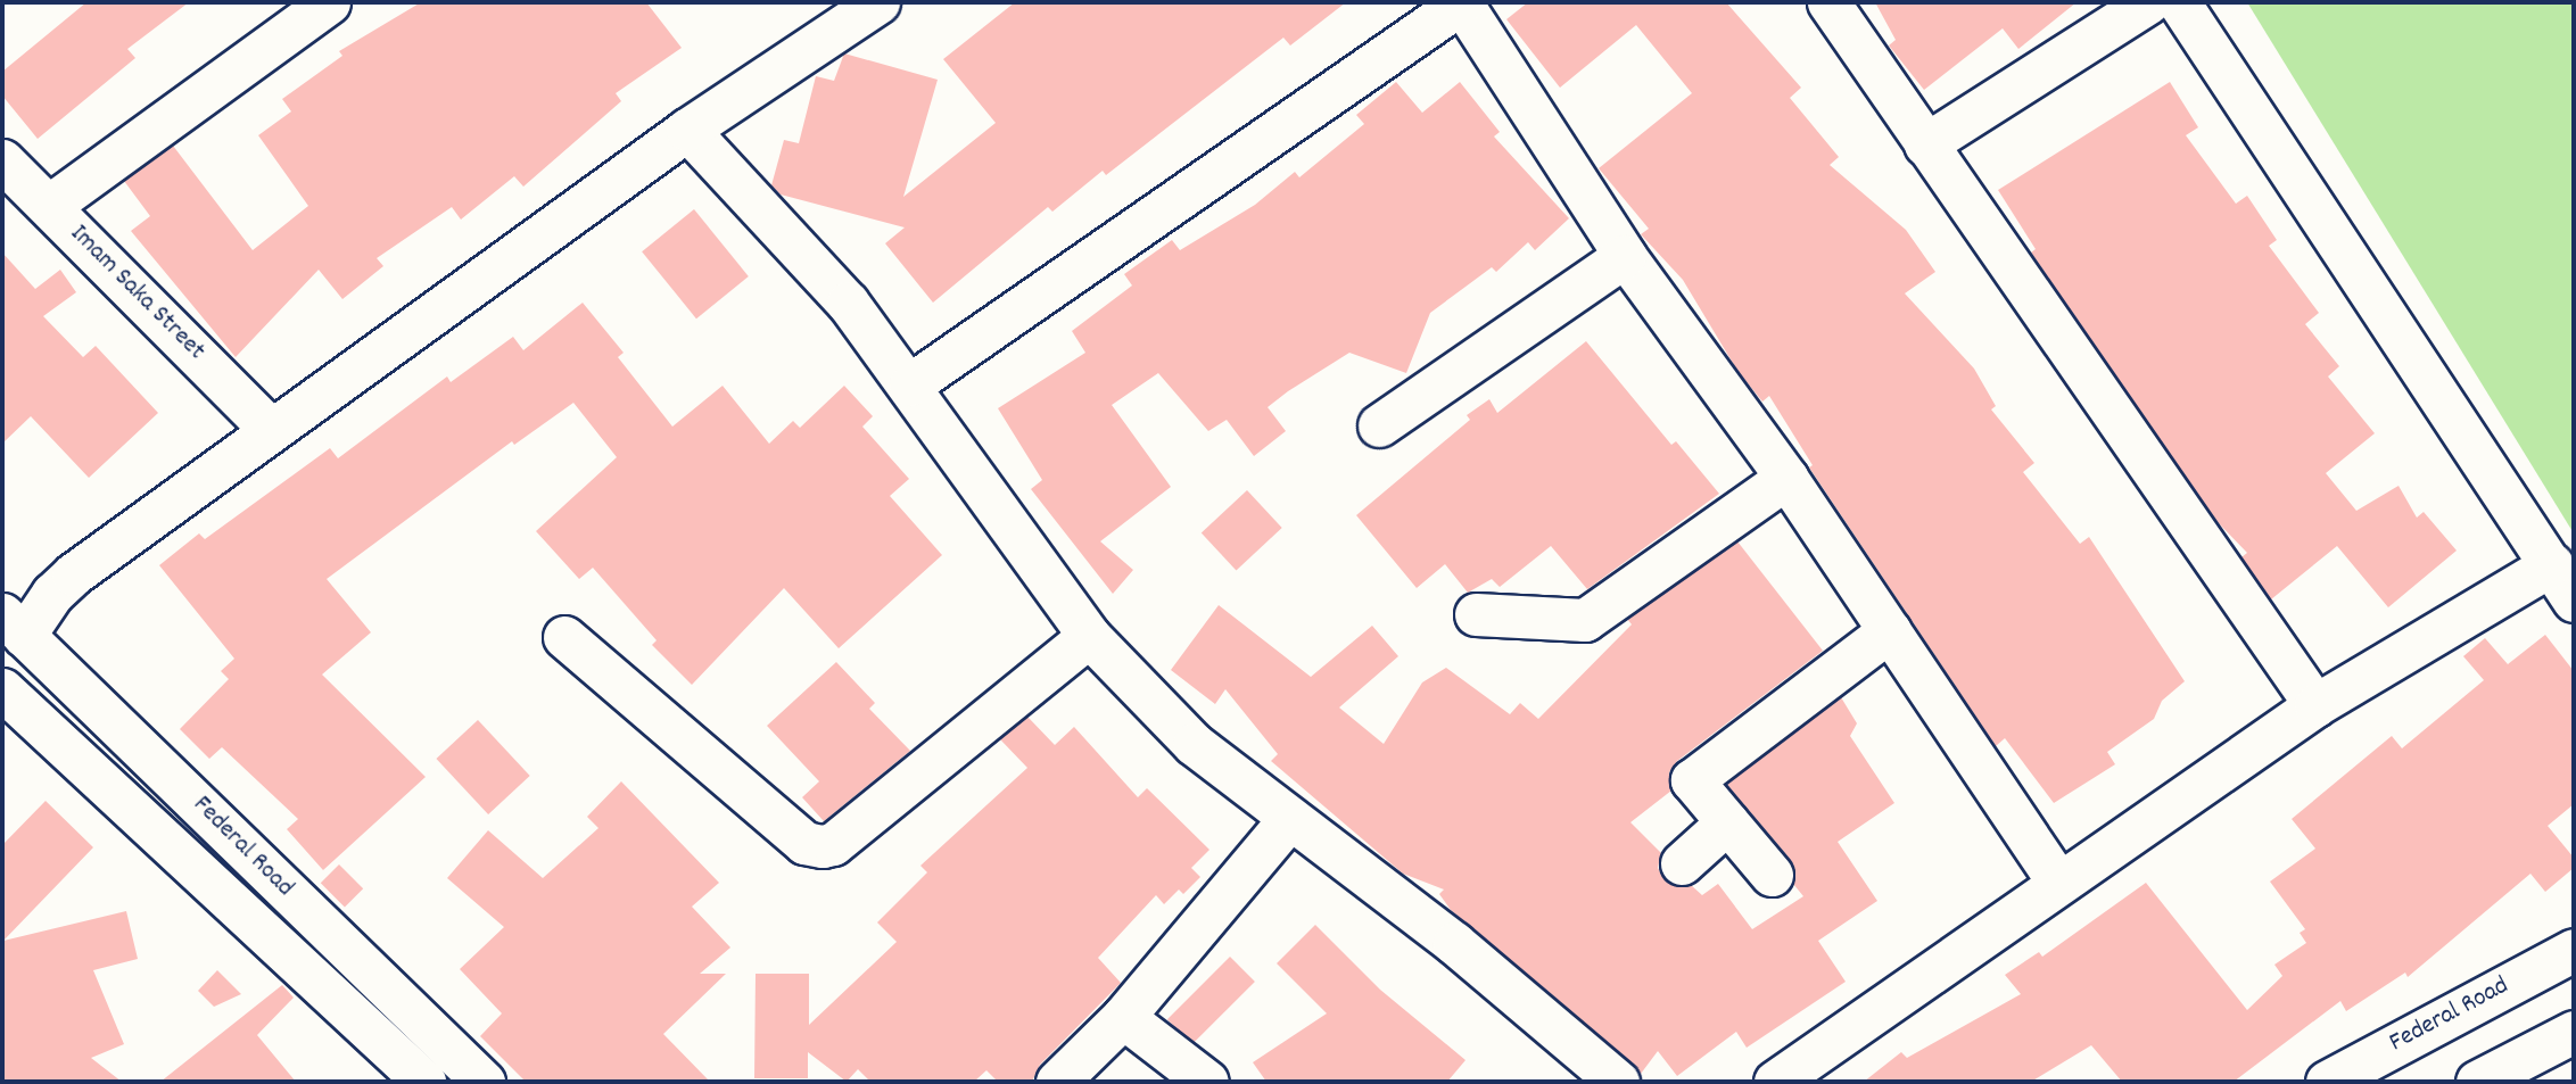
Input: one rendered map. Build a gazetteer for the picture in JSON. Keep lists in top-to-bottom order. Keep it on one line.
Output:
{"streets":{"street":["Imam Saka Street","Federal Road"]}}
